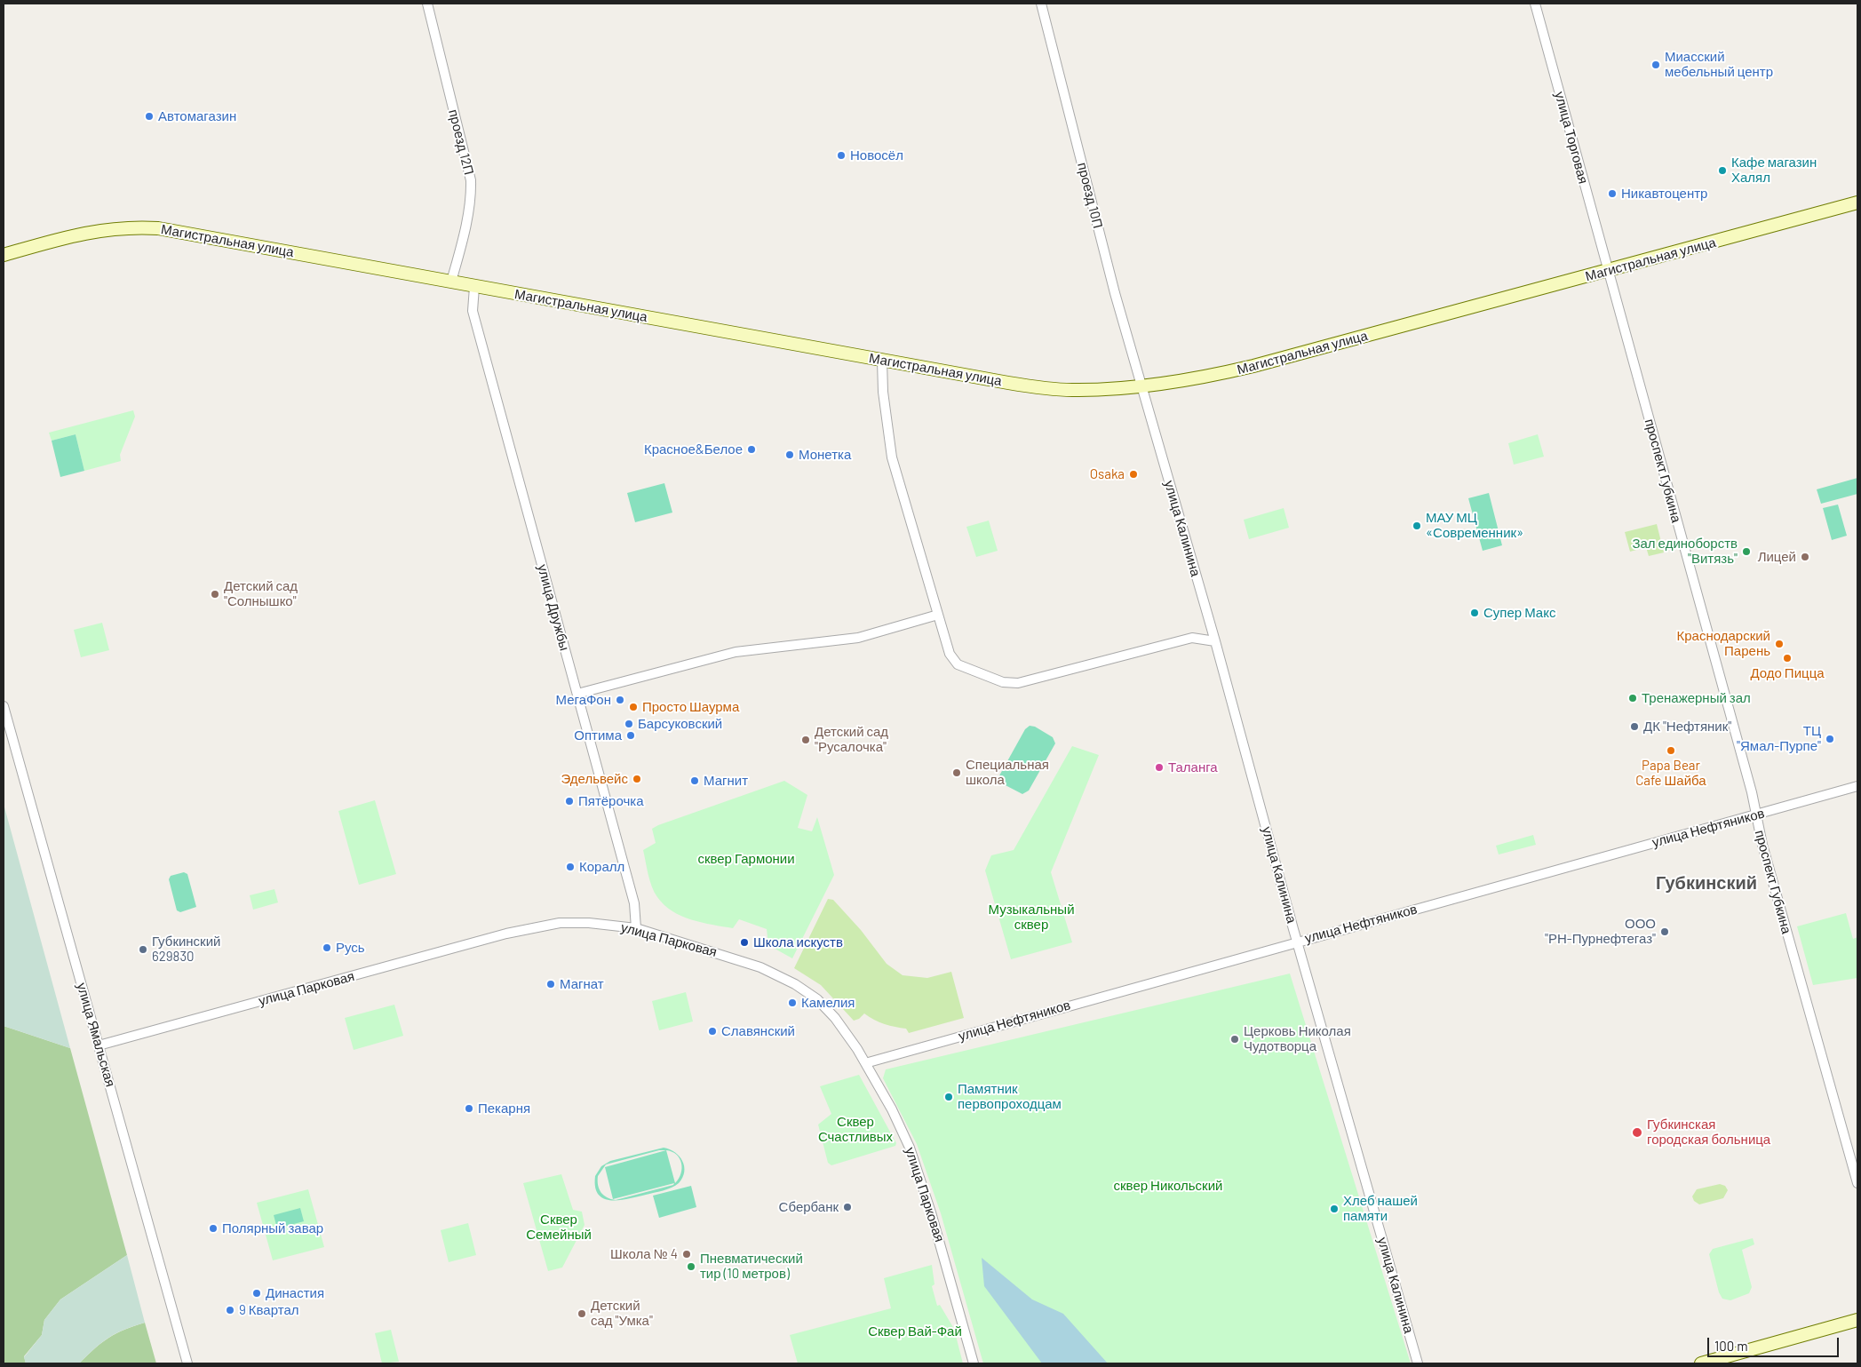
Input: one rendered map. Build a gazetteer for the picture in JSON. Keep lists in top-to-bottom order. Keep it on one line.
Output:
{"streets":{"main road":["Магистральная улица"],"street":["улица Торговая","проезд 12П","проезд 10П","проспект Губкина","улица Калинина","улица Дружбы","улица Нефтяников","улица Парковая","улица Ямальская"]},"crossings":[["улица Торговая","Магистральная улица"],["улица Торговая","проспект Губкина"],["проезд 12П","Магистральная улица"],["проезд 10П","Магистральная улица"],["проезд 10П","улица Калинина"],["Магистральная улица","проспект Губкина"],["Магистральная улица","улица Калинина"],["Магистральная улица","улица Дружбы"],["проспект Губкина","улица Нефтяников"],["улица Калинина","улица Нефтяников"],["улица Дружбы","улица Парковая"],["улица Нефтяников","улица Парковая"],["улица Парковая","улица Ямальская"]],"districts":["Губкинский"],"parks":["сквер Гармонии","Музыкальный сквер","Сквер Счастливых","сквер Никольский","Сквер Семейный","Сквер Вай-Фай"],"places":["Миасский мебельный центр","Автомагазин","Новосёл","Кафе магазин Халял","Никавтоцентр","Красное&Белое","Монетка","Osaka","МАУ МЦ «Современник»","Зал единоборств \"Витязь\"","Лицей","Детский сад \"Солнышко\"","Супер Макс","Краснодарский Парень","Додо Пицца","Тренажерный зал","МегаФон","Просто Шаурма","Барсуковский","ДК \"Нефтяник\"","Оптима","ТЦ \"Ямал-Пурпе\"","Детский сад \"Русалочка\"","Papa Bear Cafe Шайба","Таланга","Специальная школа","Эдельвейс","Магнит","Пятёрочка","Коралл","ООО \"РН-Пурнефтегаз\"","Школа искуств","Русь","Губкинский 629830","Магнат","Камелия","Славянский","Церковь Николая Чудотворца","Памятник первопроходцам","Пекарня","Губкинская городская больница","Сбербанк","Хлеб нашей памяти","Полярный завар","Школа № 4","Пневматический тир (10 метров)","Династия","9 Квартал","Детский сад \"Умка\""],"scale_bar":"100 m"}
